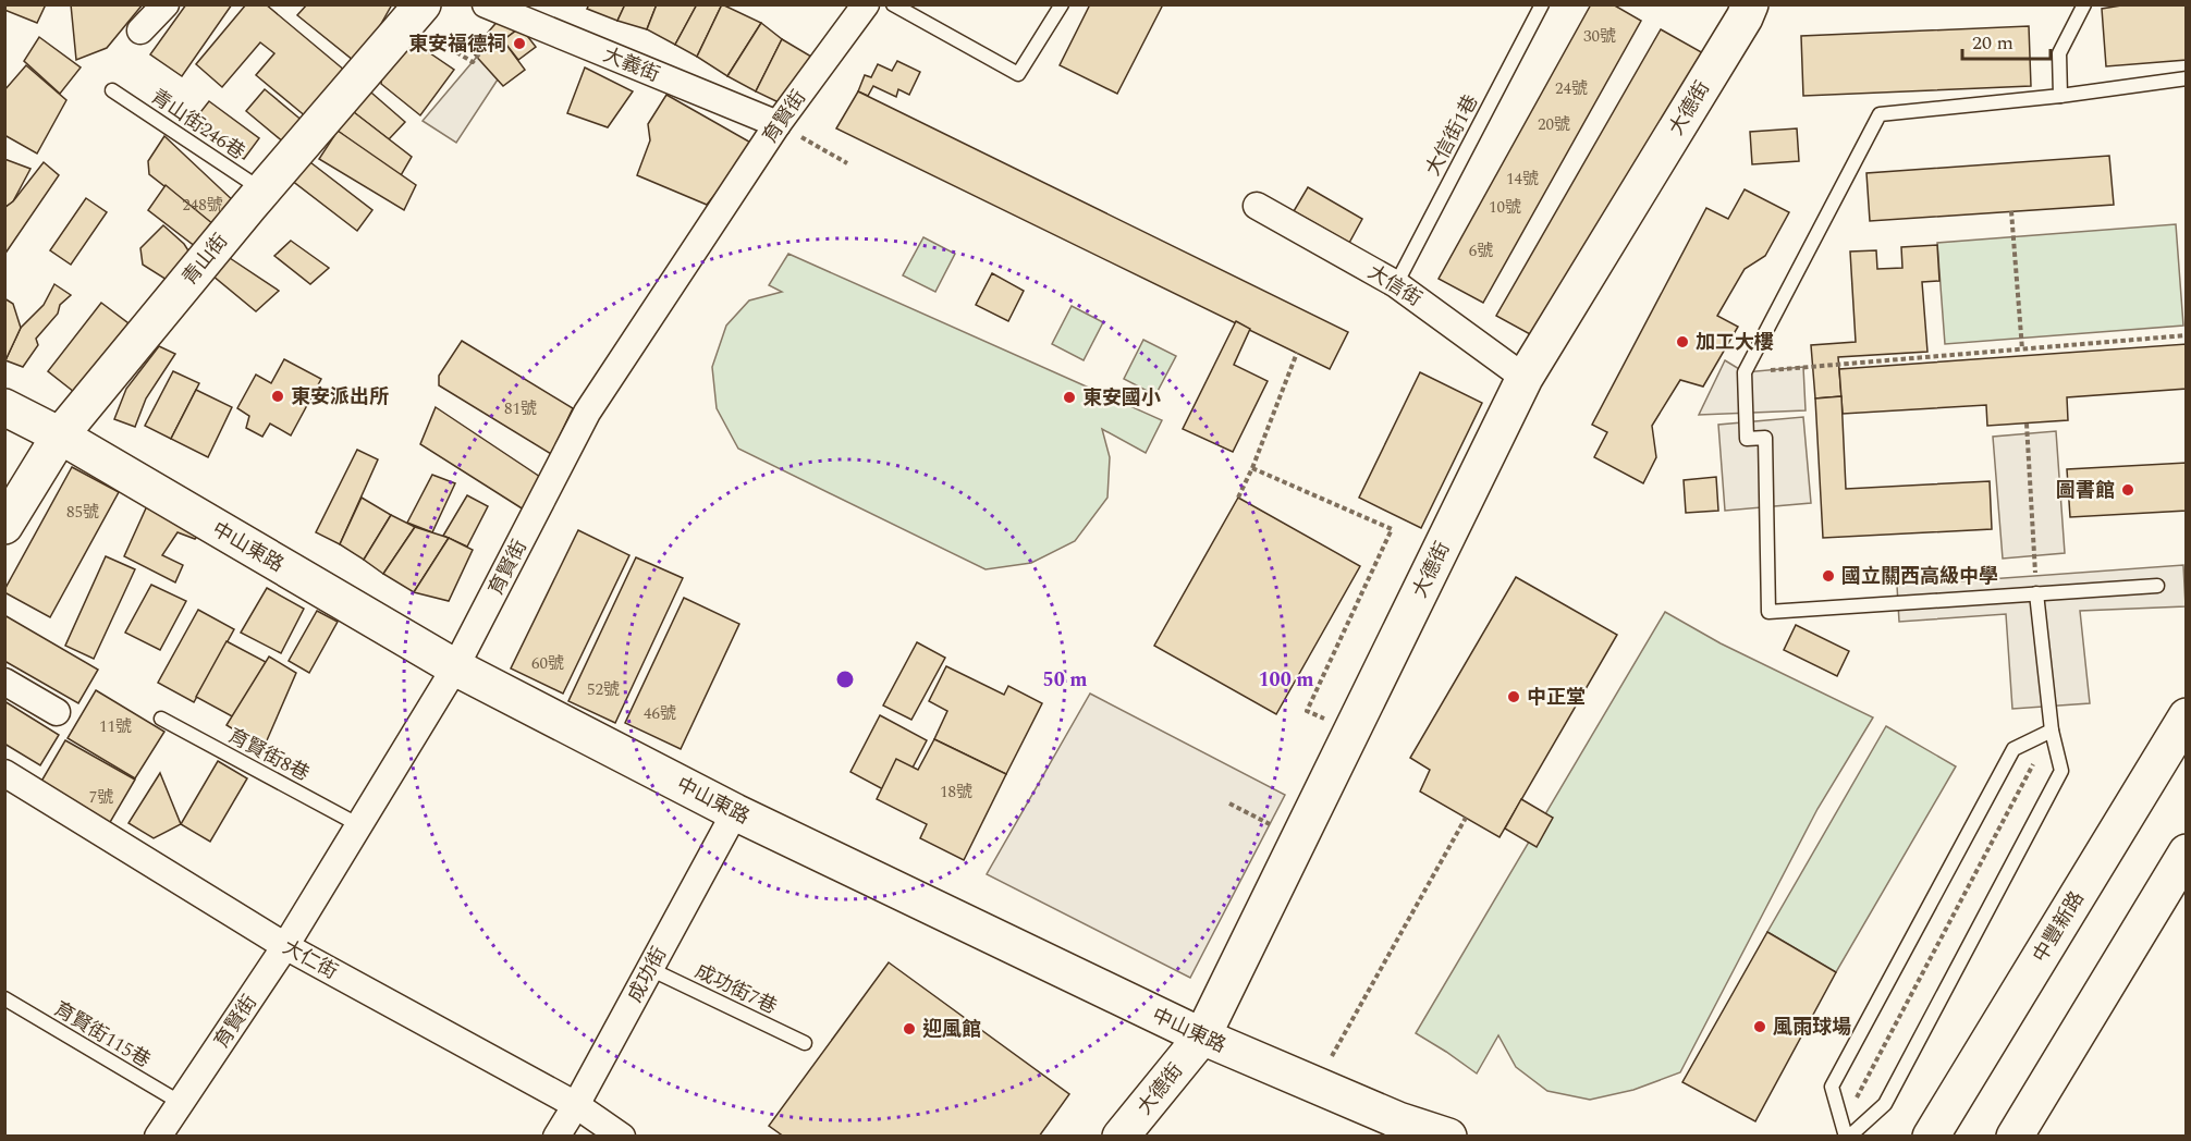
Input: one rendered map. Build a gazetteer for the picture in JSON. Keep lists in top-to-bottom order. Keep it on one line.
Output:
{"streets":{"street":["大義街","大德街","育賢街","青山街","大信街","中山東路","中豐新路","大仁街","成功街"],"lane":["青山街246巷","大信街1巷","育賢街8巷","成功街7巷","育賢街115巷"]},"crossings":[["大義街","育賢街"],["大德街","大信街"],["大德街","中山東路"],["育賢街","中山東路"],["育賢街","育賢街8巷"],["育賢街","大仁街"],["育賢街","育賢街115巷"],["青山街246巷","青山街"],["大信街1巷","大信街"],["青山街","中山東路"],["中山東路","成功街"],["大仁街","成功街"],["成功街","成功街7巷"]],"places":["東安福德祠","加工大樓","東安派出所","東安國小","圖書館","國立關西高級中學","中正堂","風雨球場","迎風館"],"house_numbers":["30號","24號","20號","14號","248號","10號","6號","81號","85號","60號","52號","46號","11號","18號","7號"],"scale_bar":"20 m","rings":["50 m","100 m"]}
